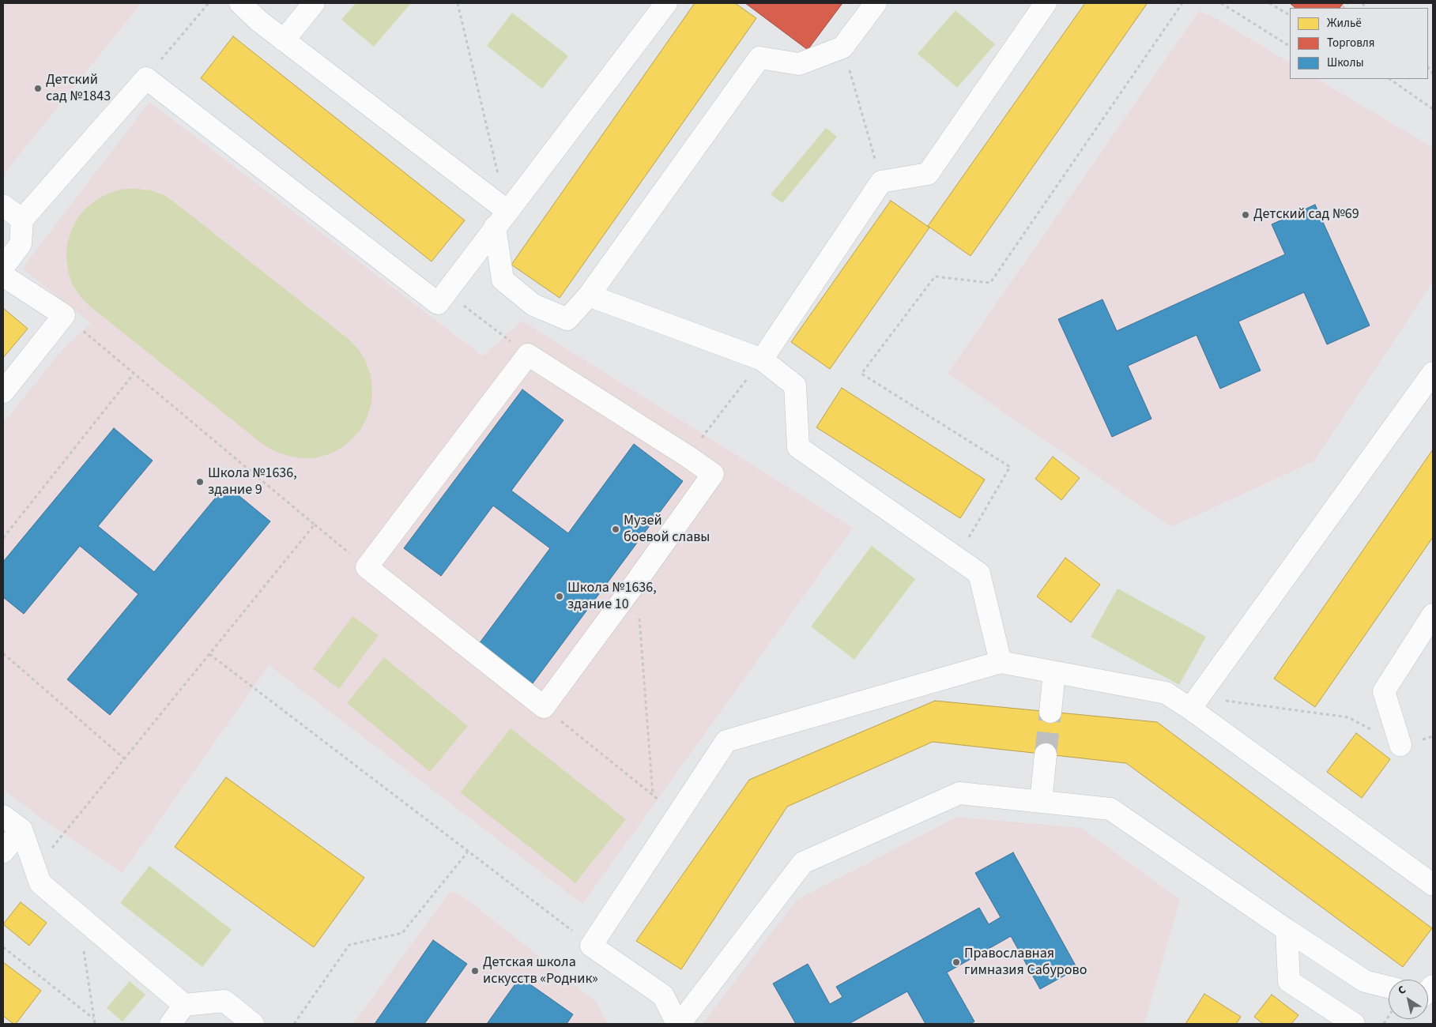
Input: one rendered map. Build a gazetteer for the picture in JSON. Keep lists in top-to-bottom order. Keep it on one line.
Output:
{"places":["Детский сад №1843","Детский сад №69","Школа №1636, здание 9","Музей боевой славы","Школа №1636, здание 10","Православная гимназия Сабурово","Детская школа искусств «Родник»"],"legend":["Жильё","Торговля","Школы"],"north":"top left"}
